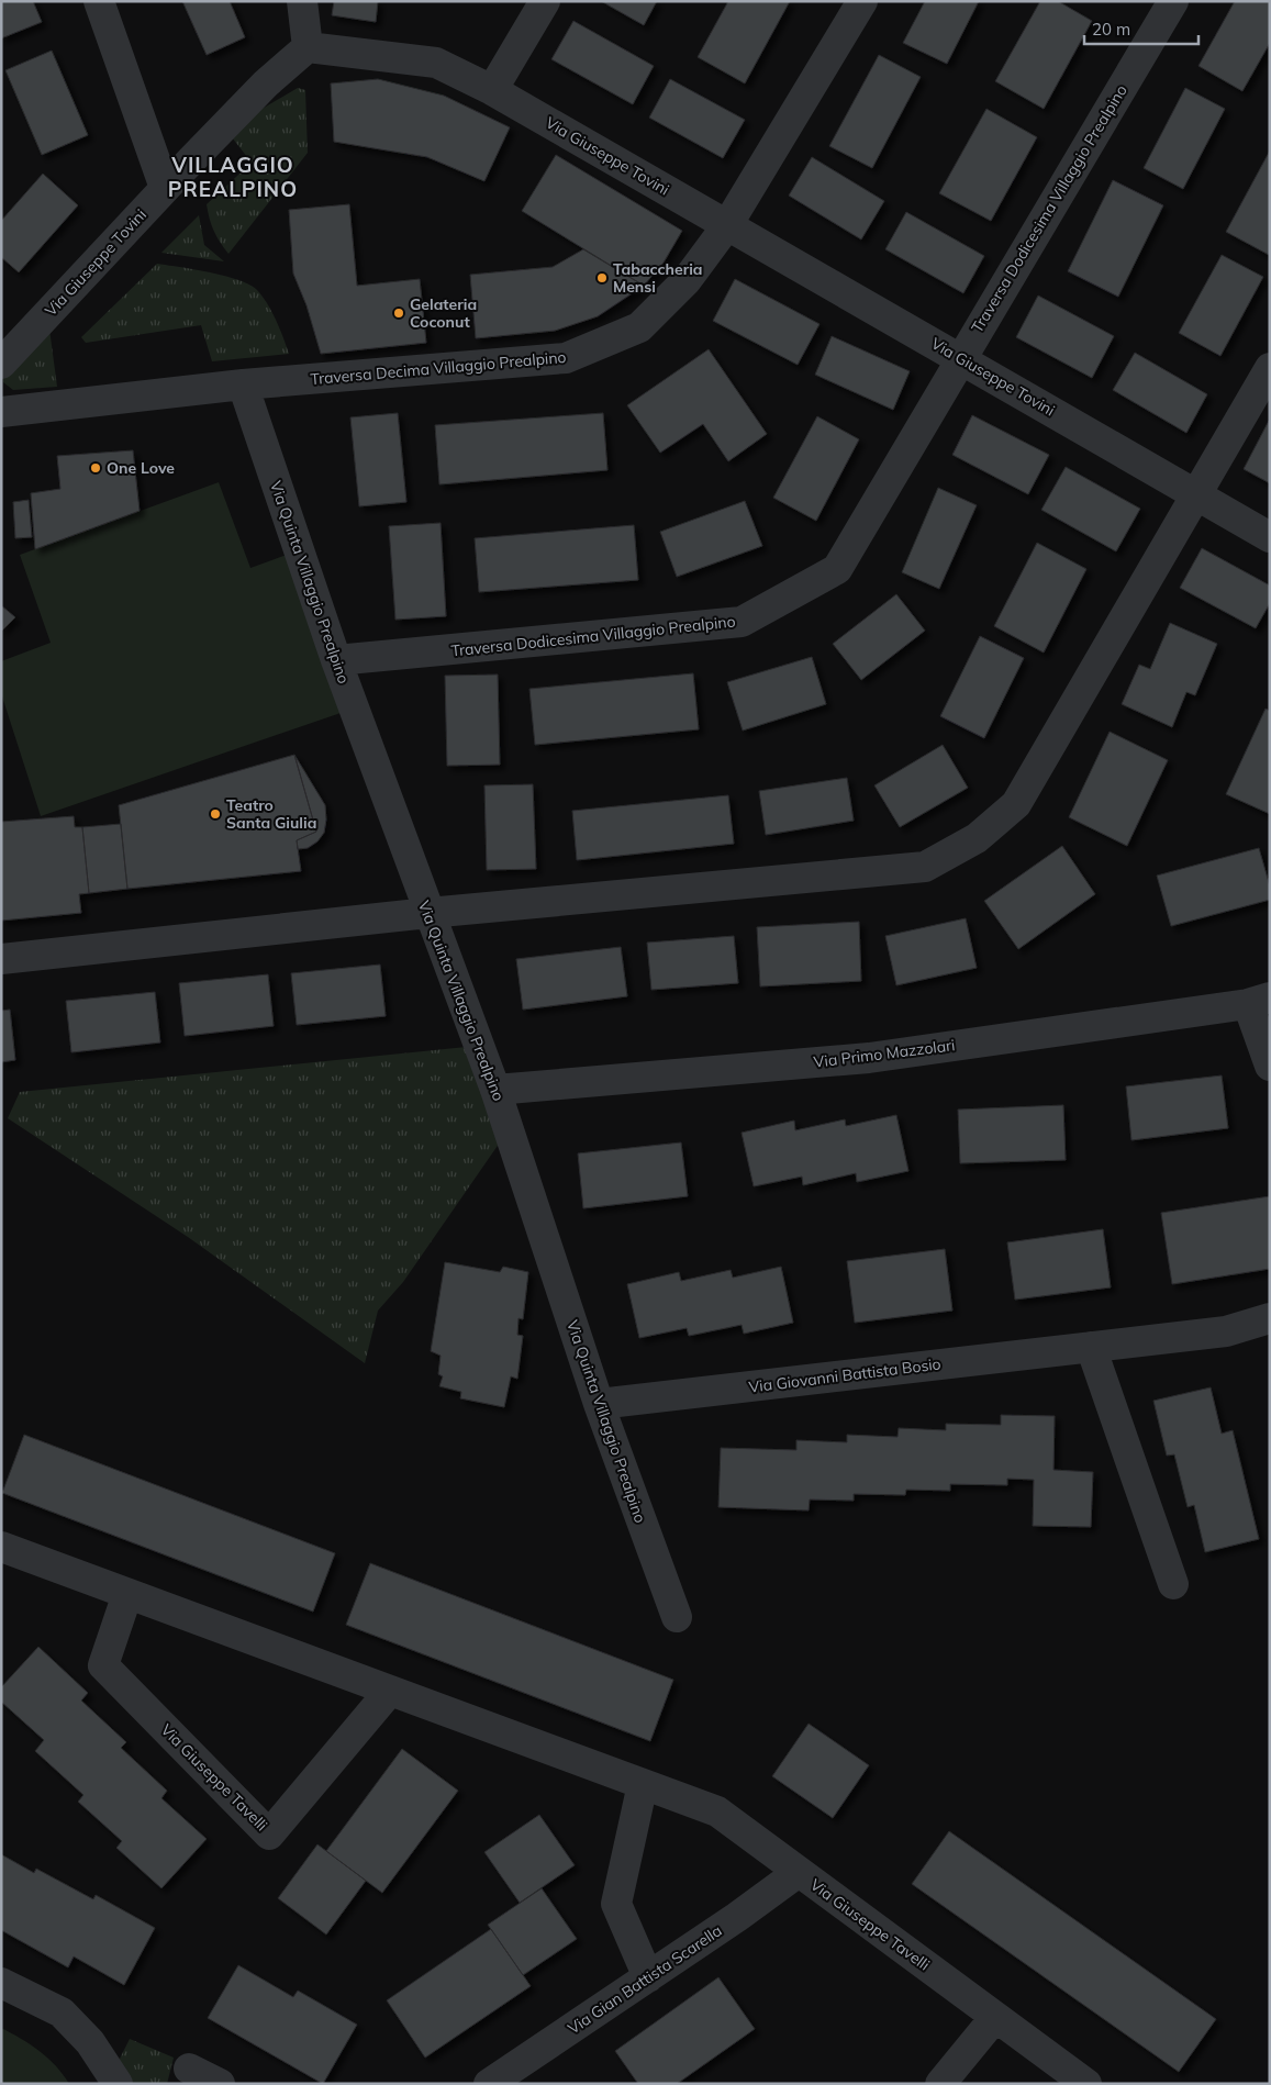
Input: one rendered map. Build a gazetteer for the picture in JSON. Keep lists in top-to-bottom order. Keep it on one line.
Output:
{"streets":{"street":["Via Giuseppe Tovini","Traversa Dodicesima Villaggio Prealpino","Traversa Decima Villaggio Prealpino","Via Quinta Villaggio Prealpino","Via Primo Mazzolari","Via Giovanni Battista Bosio","Via Giuseppe Tavelli","Via Gian Battista Scarella"]},"crossings":[["Via Giuseppe Tovini","Traversa Dodicesima Villaggio Prealpino"],["Via Giuseppe Tovini","Traversa Decima Villaggio Prealpino"],["Traversa Dodicesima Villaggio Prealpino","Via Quinta Villaggio Prealpino"],["Traversa Decima Villaggio Prealpino","Via Quinta Villaggio Prealpino"],["Via Quinta Villaggio Prealpino","Via Primo Mazzolari"],["Via Quinta Villaggio Prealpino","Via Giovanni Battista Bosio"],["Via Giuseppe Tavelli","Via Gian Battista Scarella"]],"districts":["VILLAGGIO PREALPINO"],"places":["Tabaccheria Mensi","Gelateria Coconut","One Love","Teatro Santa Giulia"],"scale_bar":"20 m"}
